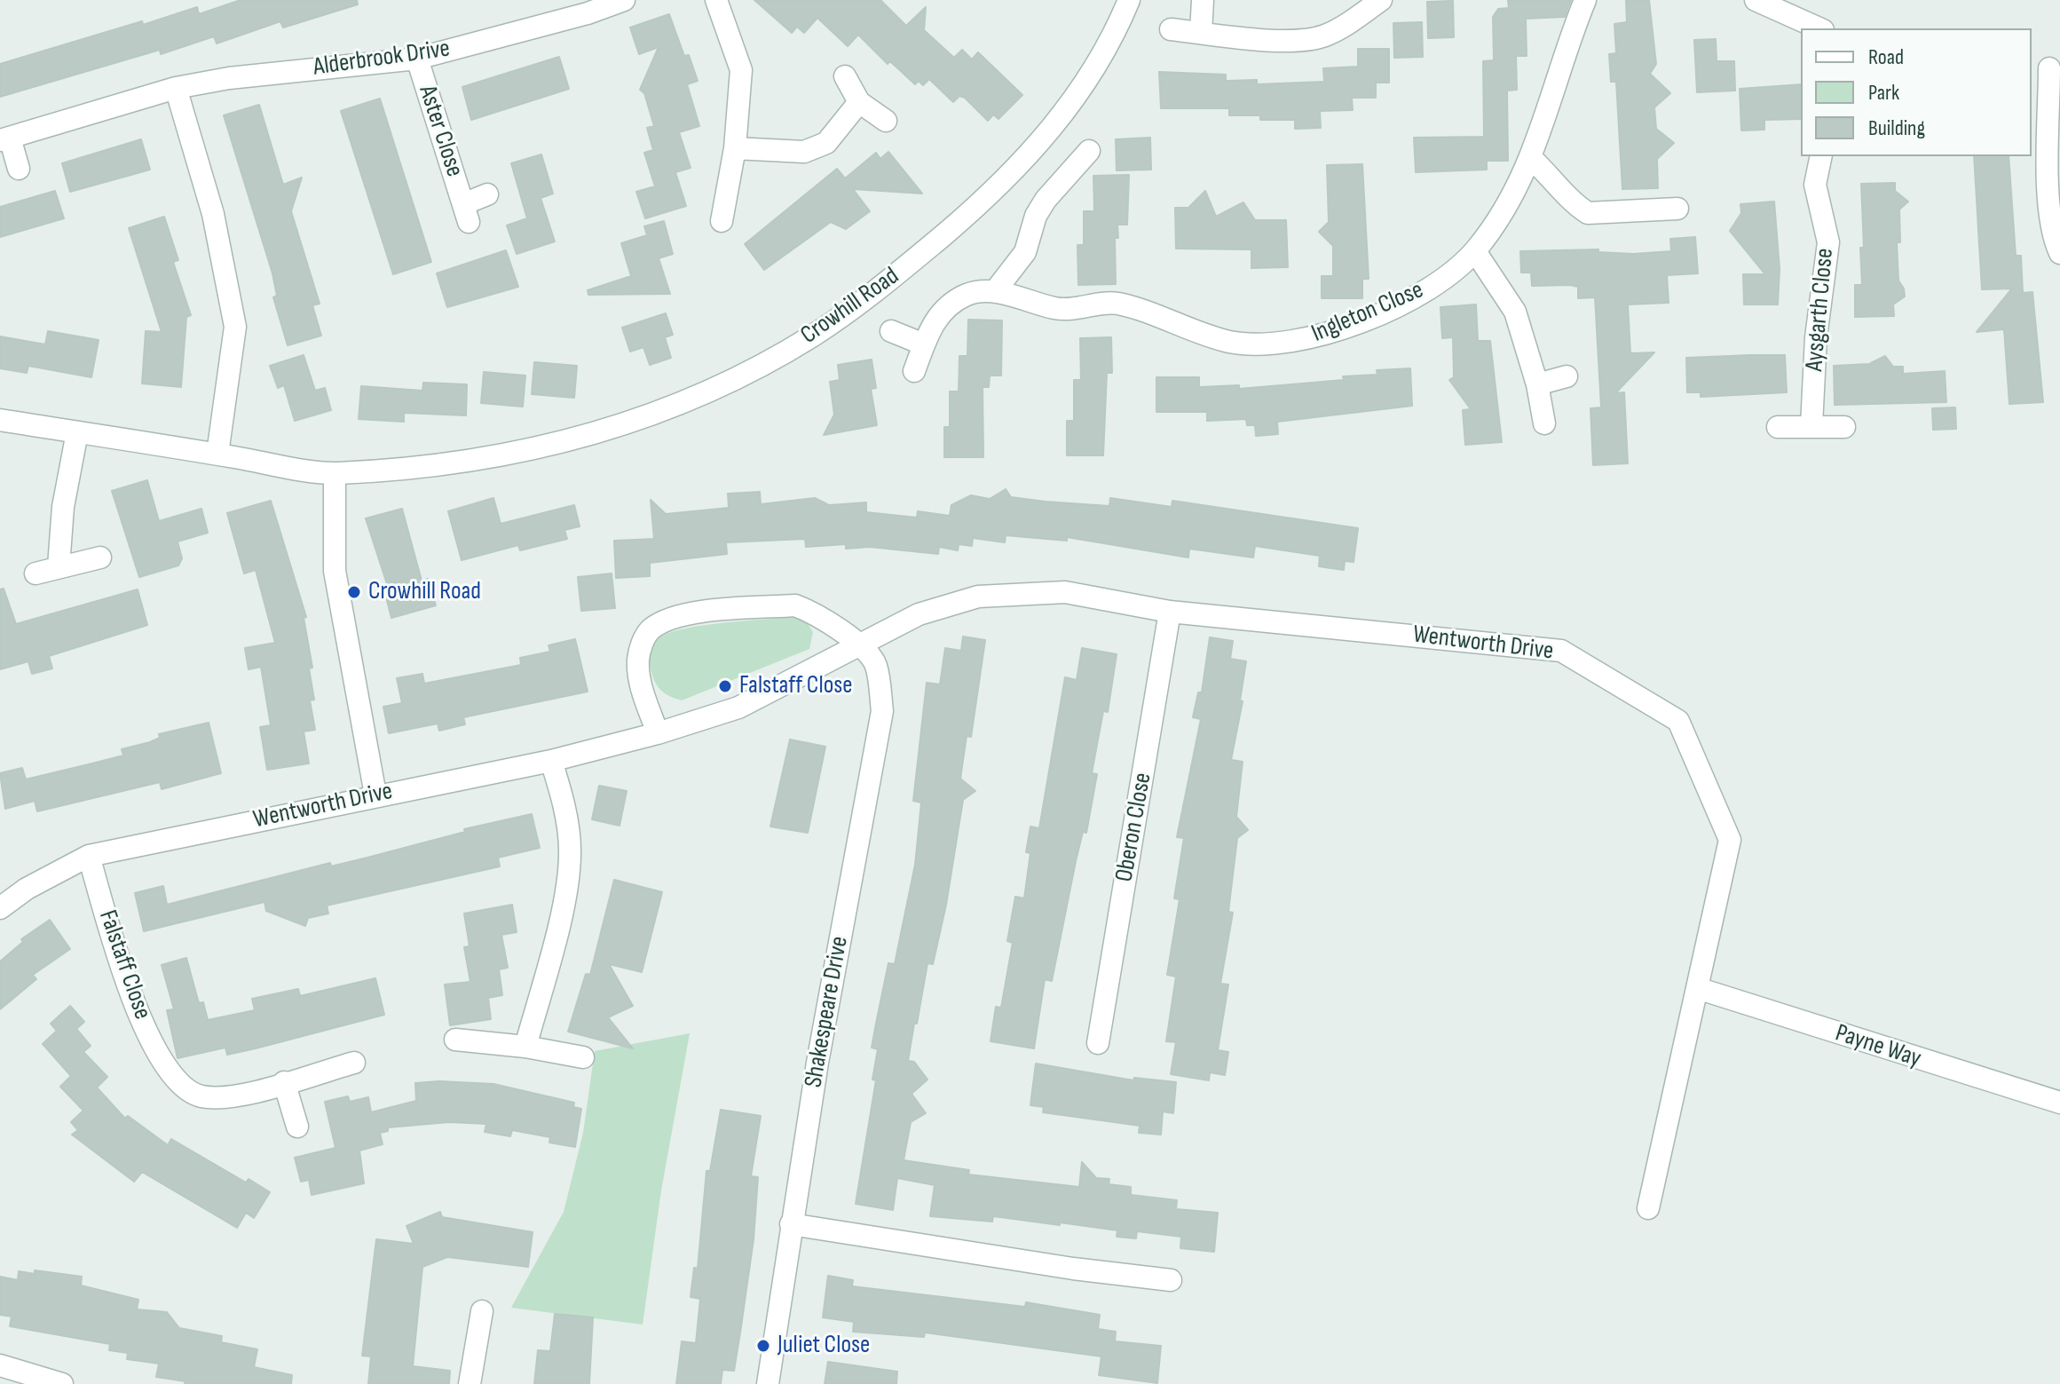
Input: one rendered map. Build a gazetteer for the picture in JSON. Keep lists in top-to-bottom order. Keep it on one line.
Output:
{"streets":{"street":["Alderbrook Drive","Aster Close","Crowhill Road","Aysgarth Close","Ingleton Close","Wentworth Drive","Oberon Close","Falstaff Close","Shakespeare Drive","Payne Way"]},"crossings":[["Alderbrook Drive","Aster Close"],["Wentworth Drive","Oberon Close"],["Wentworth Drive","Falstaff Close"],["Wentworth Drive","Shakespeare Drive"],["Wentworth Drive","Payne Way"]],"places":["Crowhill Road","Falstaff Close","Juliet Close"],"legend":["Road","Park","Building"]}
